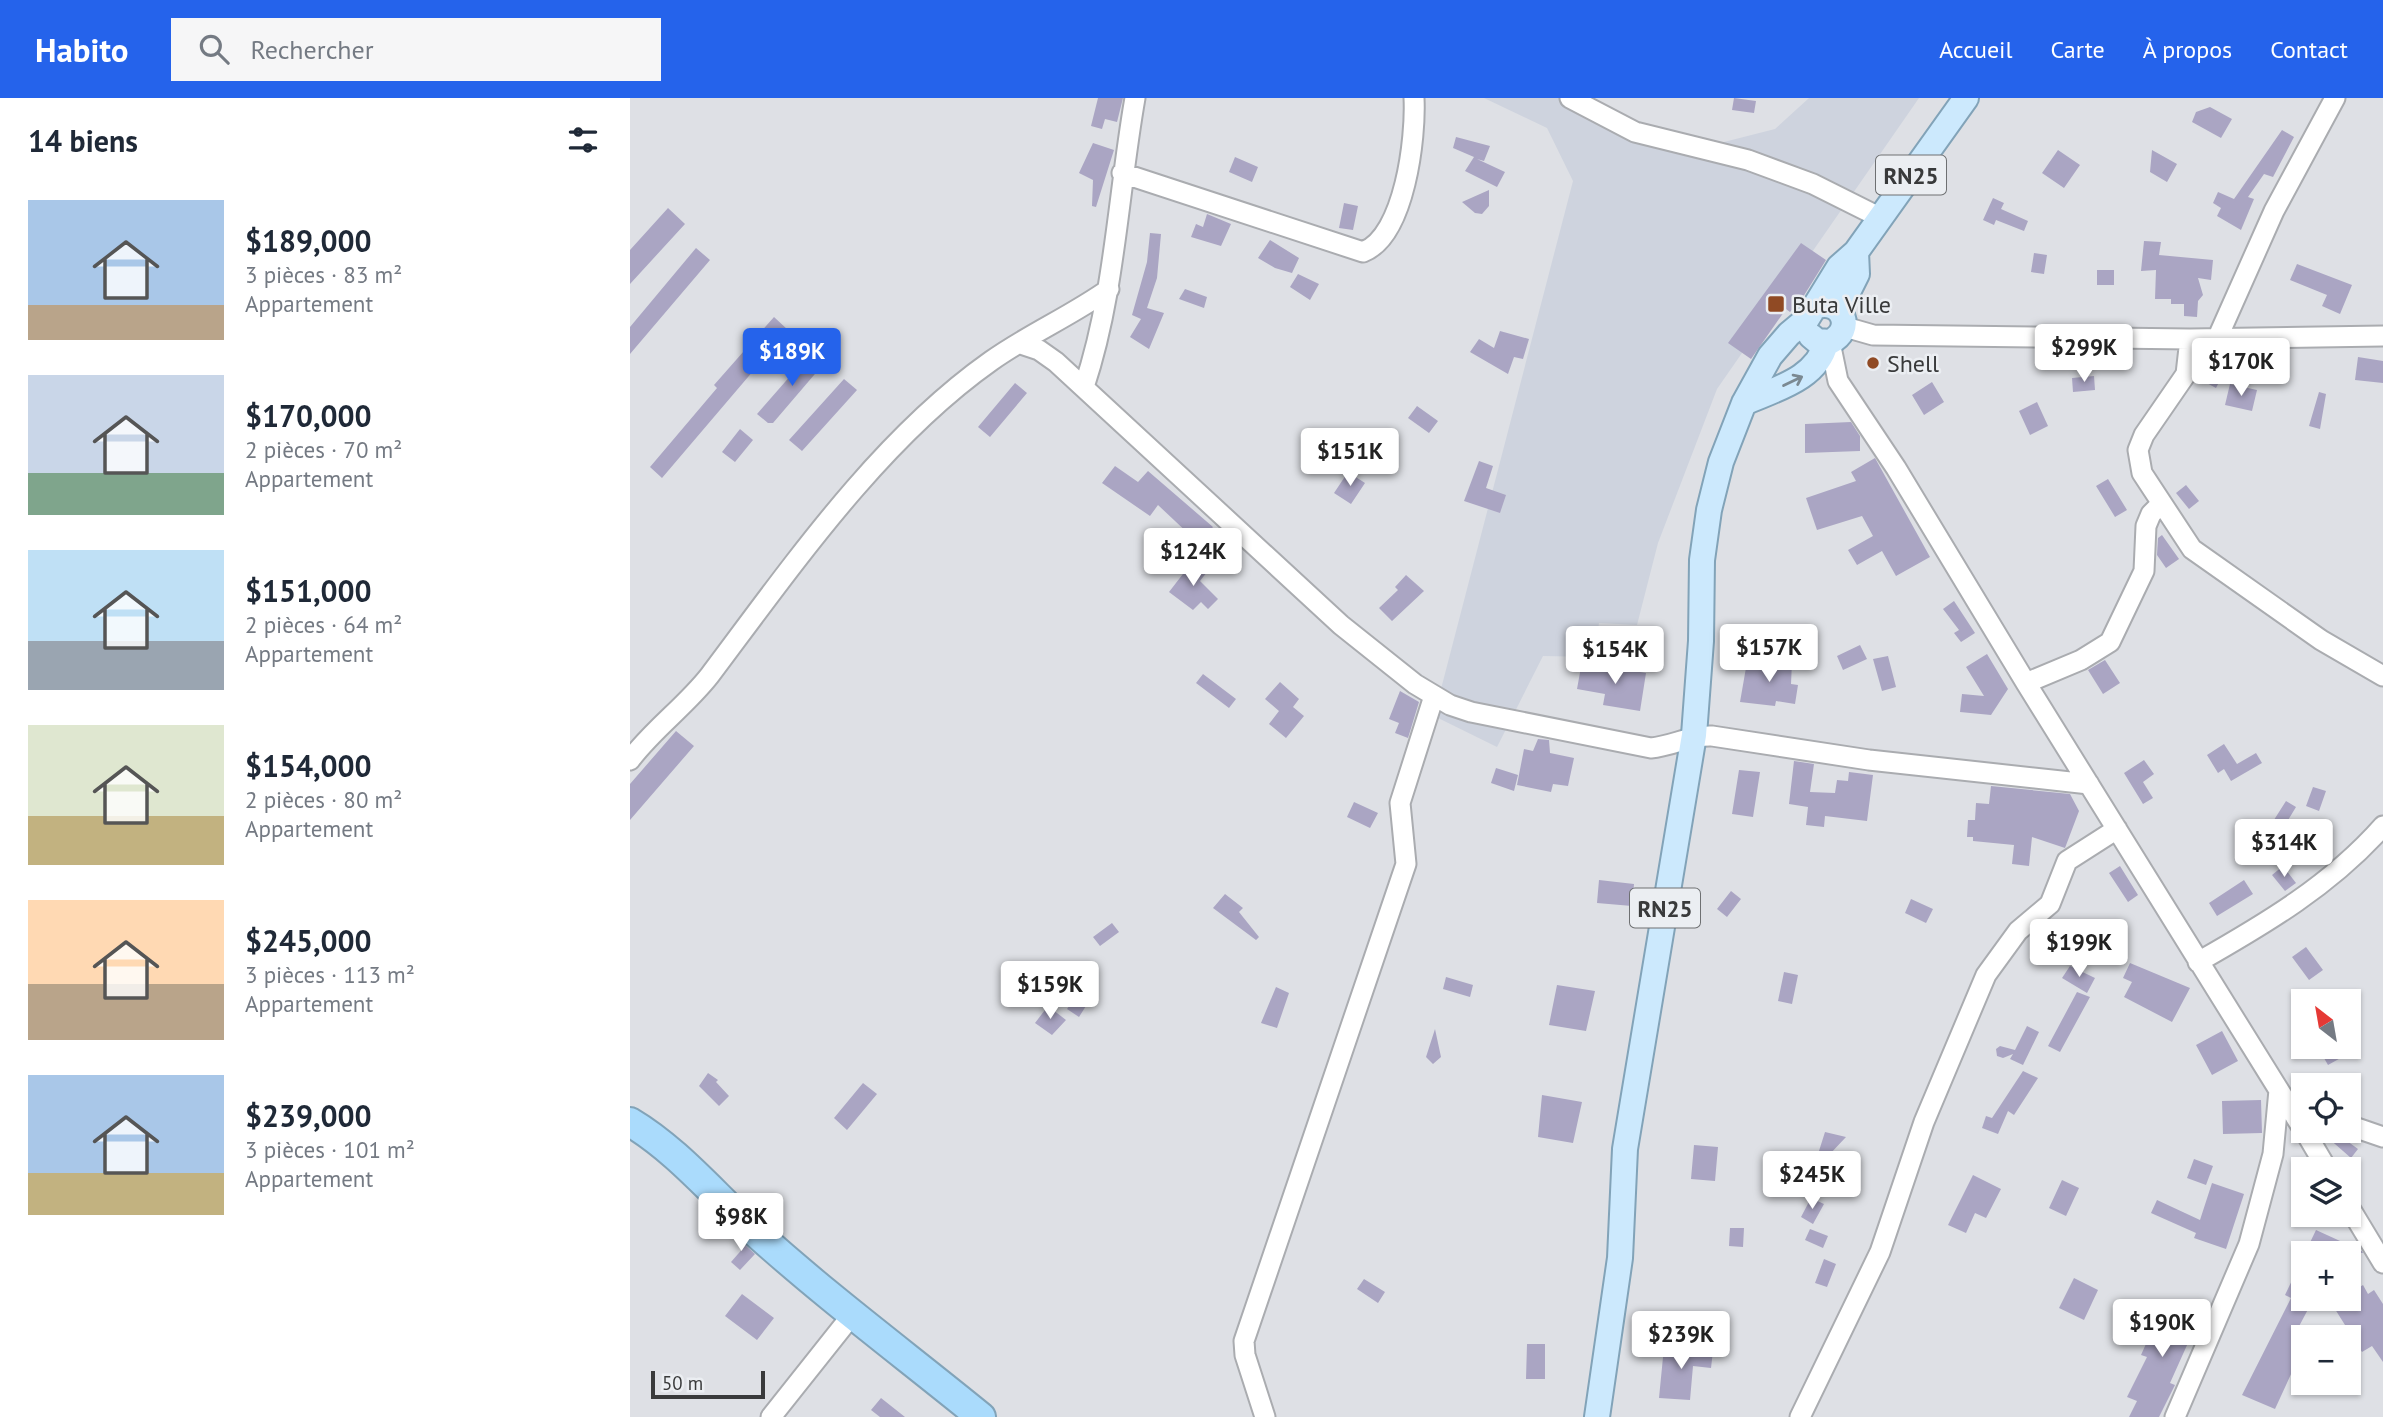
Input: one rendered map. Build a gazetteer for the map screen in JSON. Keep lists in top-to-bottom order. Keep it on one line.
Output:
{"streets":{"main road":["RN25"]},"places":{"transit":["Buta Ville"],"other":["Shell"]},"scale_bar":"50 m","north":"top left","page":{"header":"Habito","search":"Rechercher","nav":["Accueil","Carte","À propos","Contact"],"heading":"14 biens","list":[{"name":"$189,000","note":"3 pièces · 83 m² · Appartement"},{"name":"$170,000","note":"2 pièces · 70 m² · Appartement"},{"name":"$151,000","note":"2 pièces · 64 m² · Appartement"},{"name":"$154,000","note":"2 pièces · 80 m² · Appartement"},{"name":"$245,000","note":"3 pièces · 113 m² · Appartement"},{"name":"$239,000","note":"3 pièces · 101 m² · Appartement"}],"price":["$299K","$189K","$170K","$151K","$124K","$157K","$154K","$314K","$199K","$159K","$245K","$98K","$190K","$239K"],"map_buttons":["+","−"],"scale":"50 m"}}
